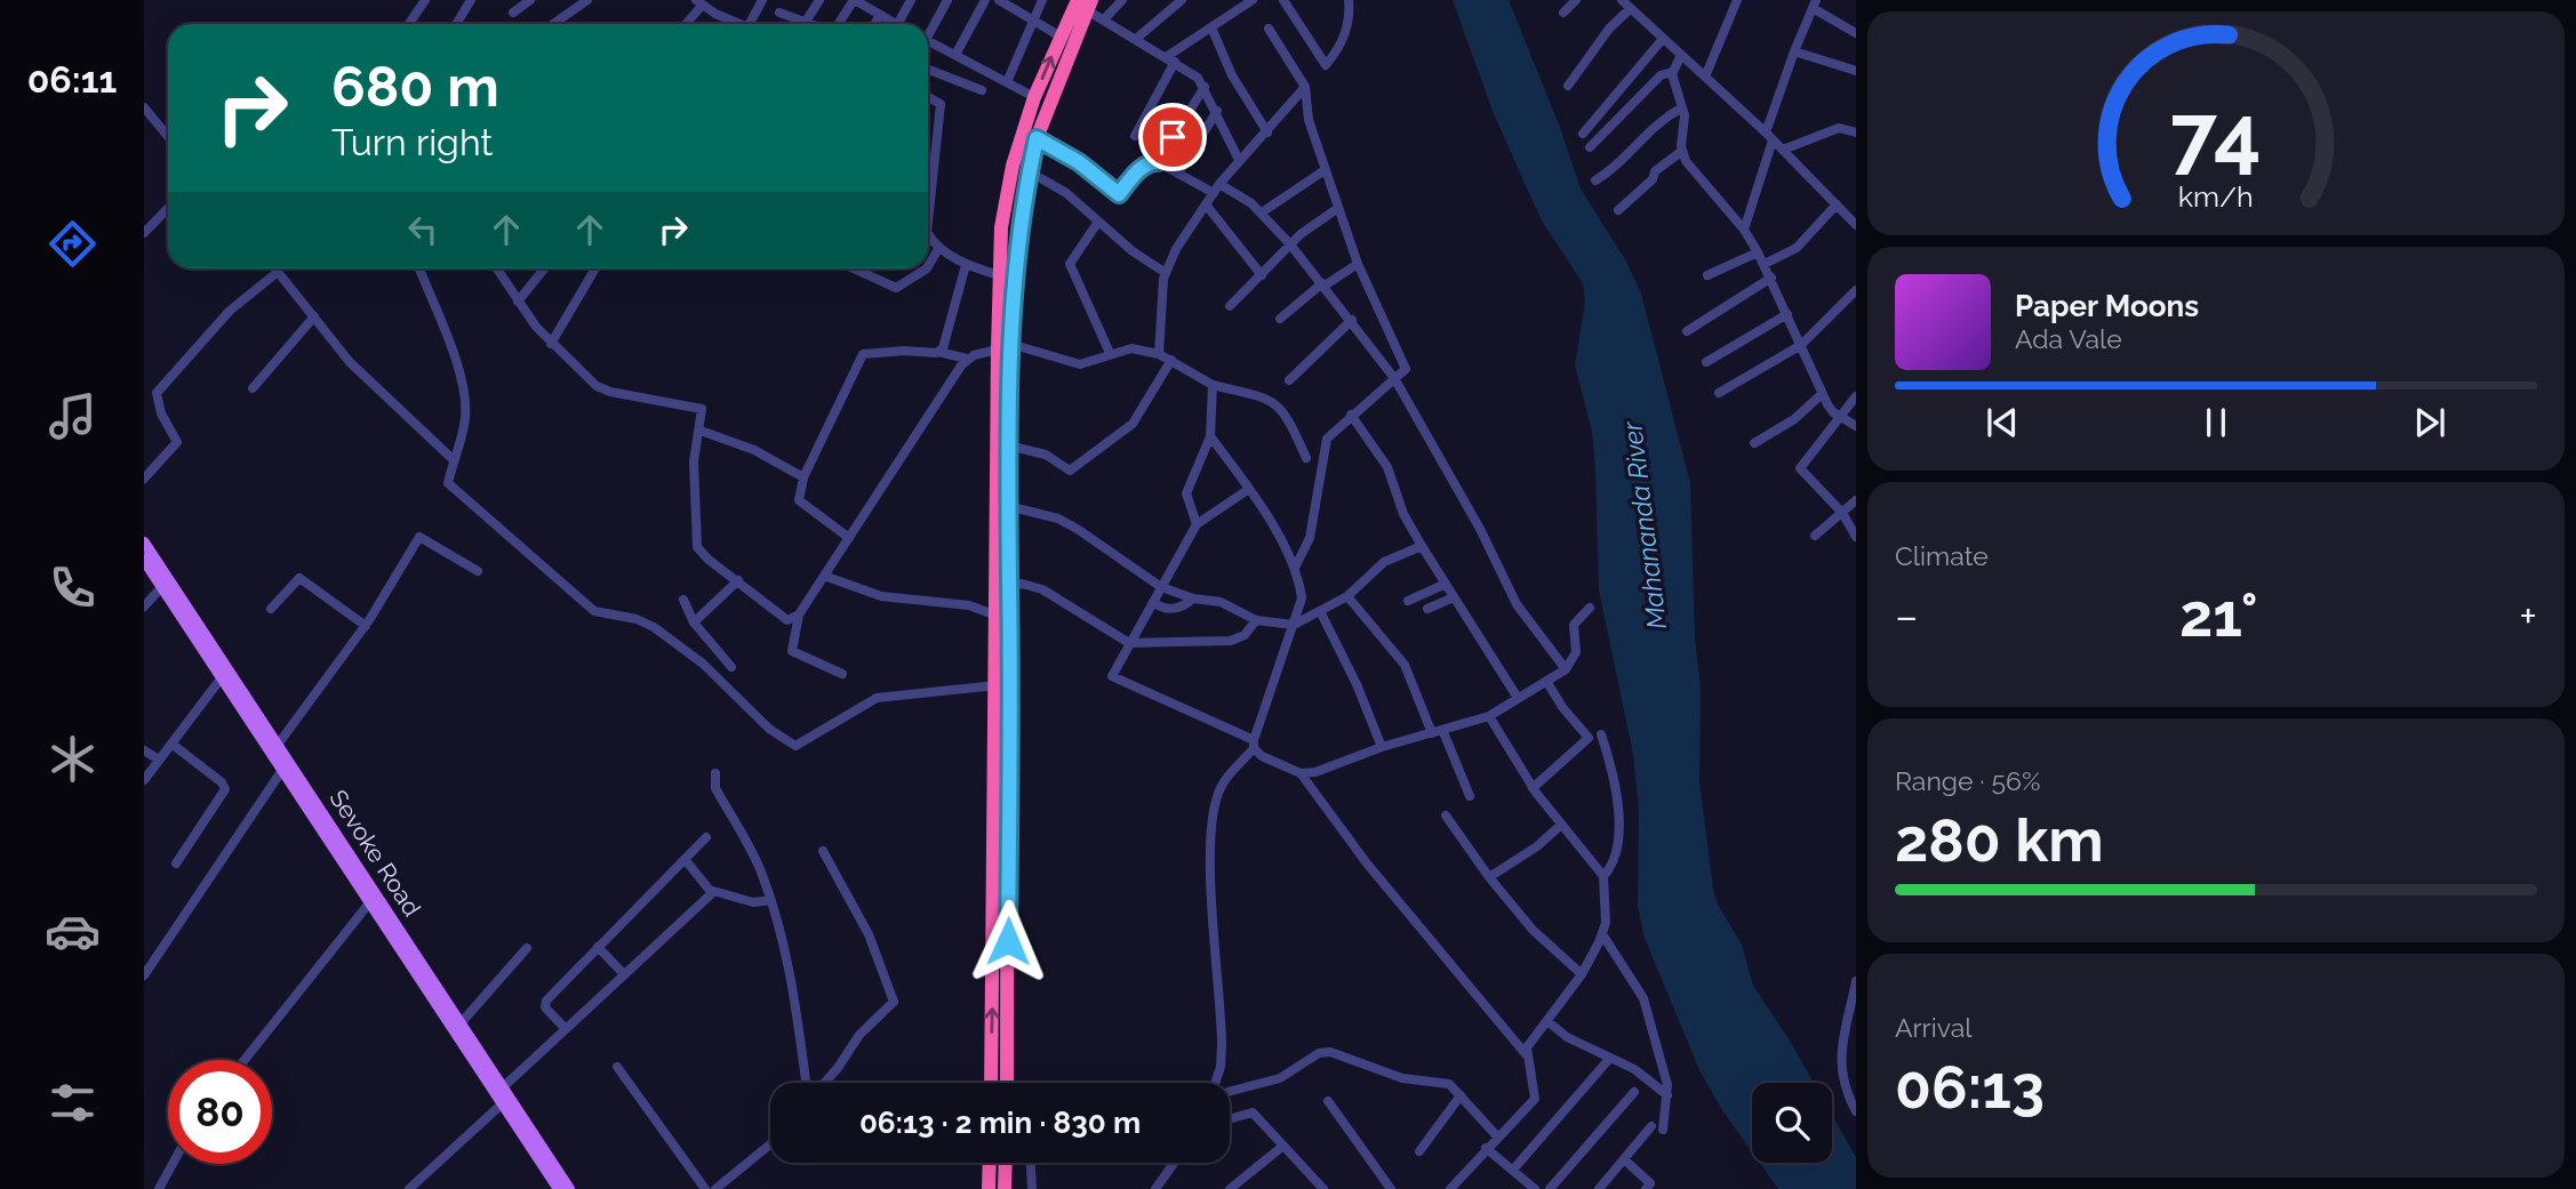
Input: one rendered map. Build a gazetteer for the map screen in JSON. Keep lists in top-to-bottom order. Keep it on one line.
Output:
{"streets":{"main road":["Sevoke Road"]},"water":["Mahananda River"],"page":{"tabs":"06:11","turn":["680 m","Turn right"],"song":["Paper Moons","Ada Vale"],"tile":["Climate",["Range · 56%","280 km"],["Arrival","06:13"]],"heat":["−","21°","+"],"limit":"80","trip":"06:13 · 2 min · 830 m","gauge":["74","km/h"]}}
